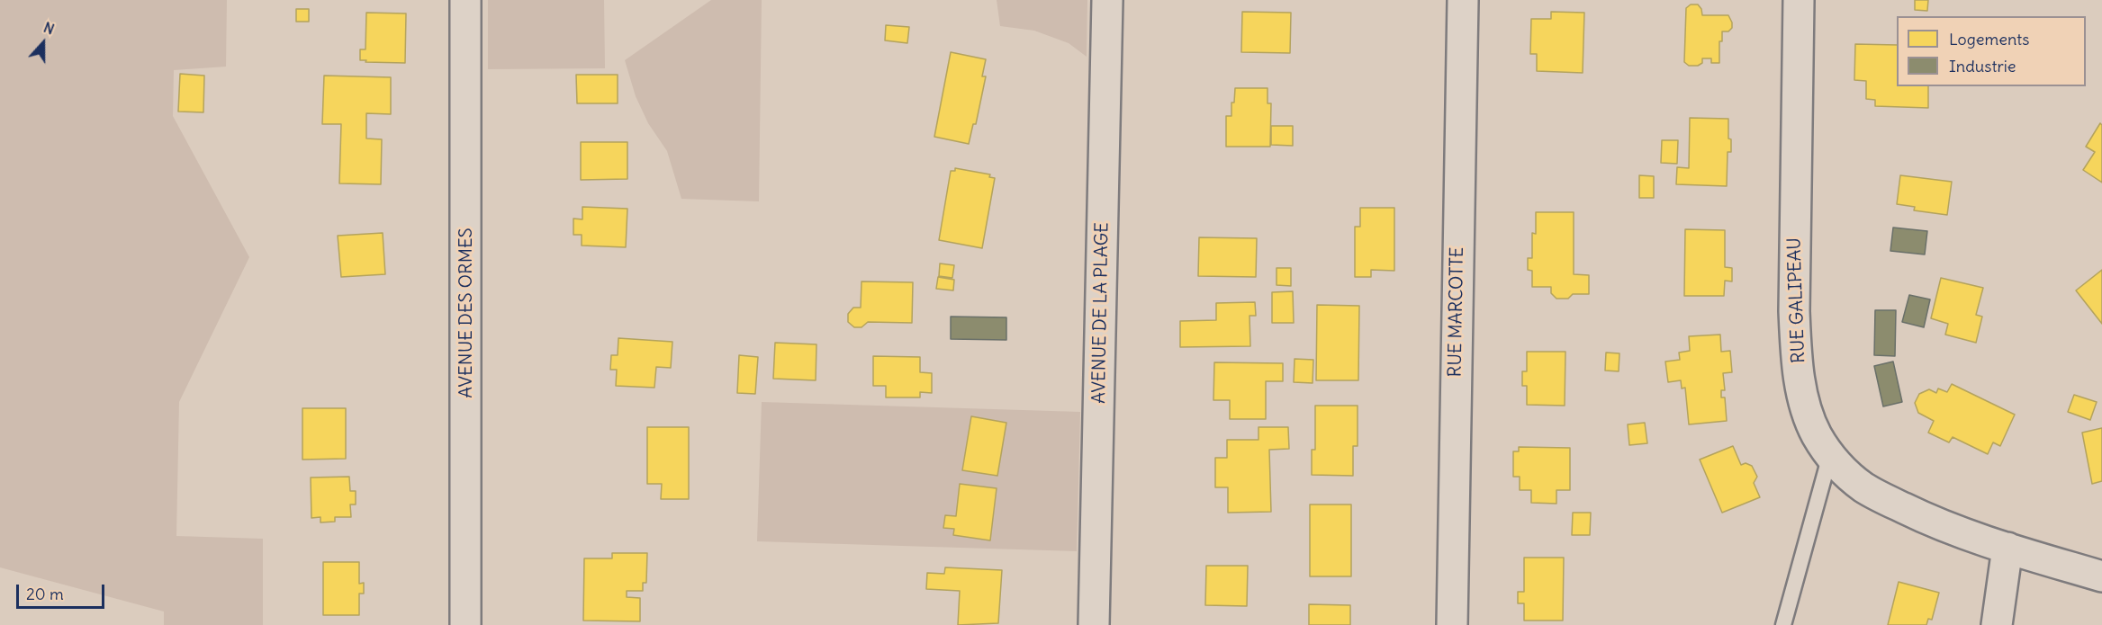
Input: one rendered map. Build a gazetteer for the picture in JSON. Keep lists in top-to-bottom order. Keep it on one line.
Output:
{"streets":{"street":["RUE GALIPEAU","RUE MARCOTTE","AVENUE DES ORMES","AVENUE DE LA PLAGE"]},"legend":["Logements","Industrie"],"scale_bar":"20 m","north":"top"}
